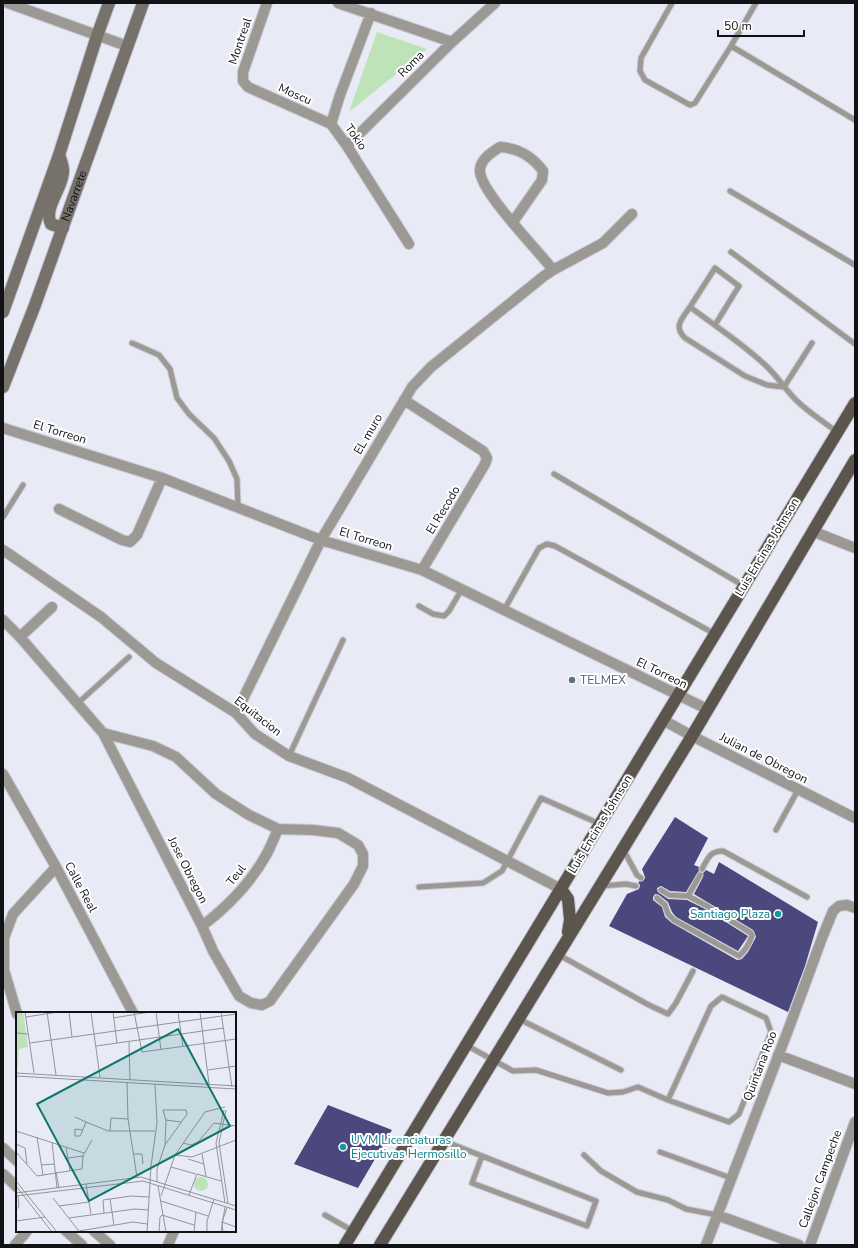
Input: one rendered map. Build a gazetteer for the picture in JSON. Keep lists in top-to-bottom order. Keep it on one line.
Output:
{"streets":{"main road":["Navarrete","Luis Encinas Johnson"],"street":["Montreal","Roma","Moscu","Tokio","El Torreon","EL muro","El Recodo","Equitacion","Julian de Obregon","Jose Obregon","Teul","Calle Real","Quintana Roo","Callejon Campeche"]},"crossings":[["Montreal","Moscu"],["Roma","Tokio"],["Moscu","Tokio"],["El Torreon","EL muro"],["El Torreon","El Recodo"],["El Torreon","Luis Encinas Johnson"],["EL muro","El Recodo"],["EL muro","Equitacion"],["Luis Encinas Johnson","Equitacion"],["Luis Encinas Johnson","Julian de Obregon"],["Jose Obregon","Teul"]],"places":["TELMEX","Santiago Plaza","UVM Licenciaturas Ejecutivas Hermosillo"],"scale_bar":"50 m"}
